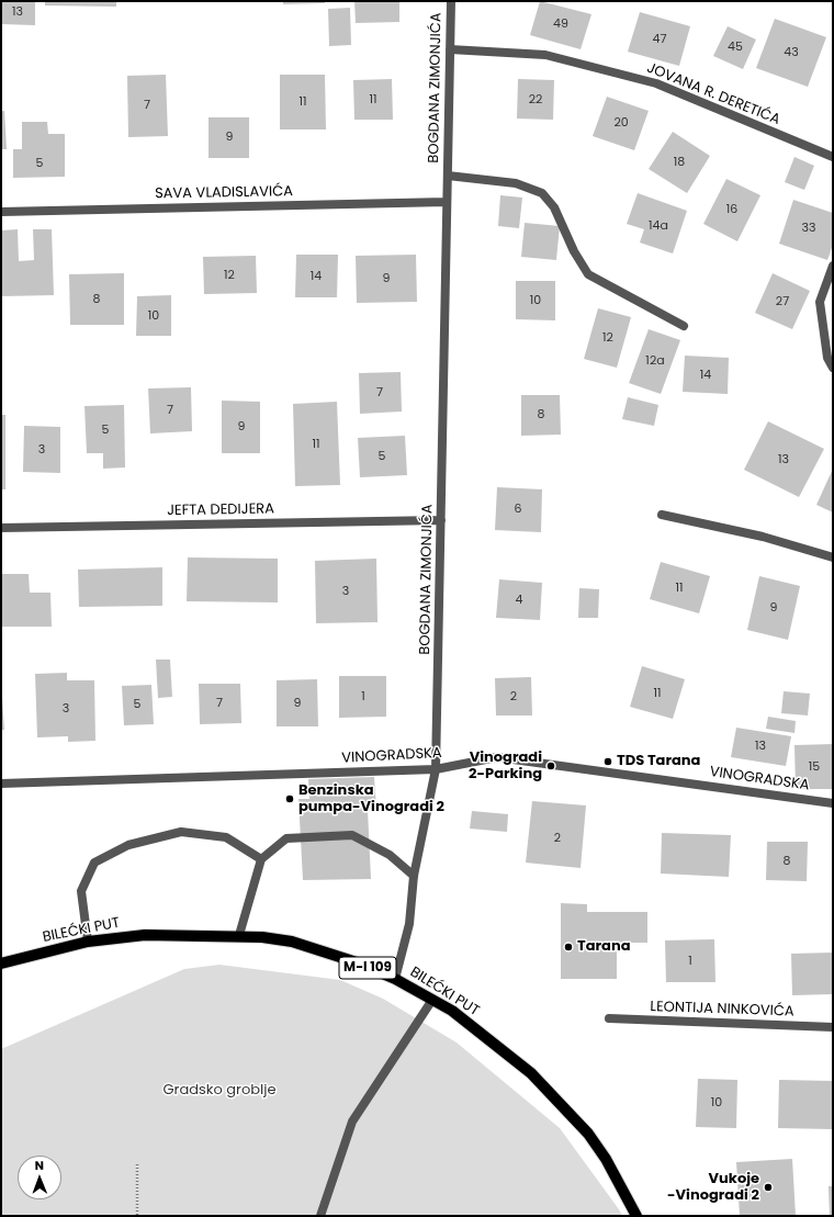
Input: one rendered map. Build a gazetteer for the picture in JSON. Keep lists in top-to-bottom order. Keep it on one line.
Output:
{"streets":{"main road":["BILEĆKI PUT","M-I 109"],"street":["BOGDANA ZIMONJIĆA","JOVANA R. DERETIĆA","SAVA VLADISLAVIĆA","JEFTA DEDIJERA","VINOGRADSKA","LEONTIJA NINKOVIĆA"]},"crossings":[["BOGDANA ZIMONJIĆA","JOVANA R. DERETIĆA"],["BOGDANA ZIMONJIĆA","SAVA VLADISLAVIĆA"],["BOGDANA ZIMONJIĆA","JEFTA DEDIJERA"],["BOGDANA ZIMONJIĆA","VINOGRADSKA"],["BOGDANA ZIMONJIĆA","BILEĆKI PUT"]],"parks":["Gradsko groblje"],"places":["TDS Tarana","Vinogradi 2-Parking","Benzinska pumpa-Vinogradi 2","Tarana","Vukoje -Vinogradi 2"],"house_numbers":["13","49","47","45","43","11","22","11","7","20","9","18","5","16","14a","33","12","14","9","8","10","27","10","12","12a","14","7","7","8","9","5","11","3","5","13","6","11","3","4","9","11","1","2","7","9","5","3","13","15","2","8","1","10"],"north":"top"}
